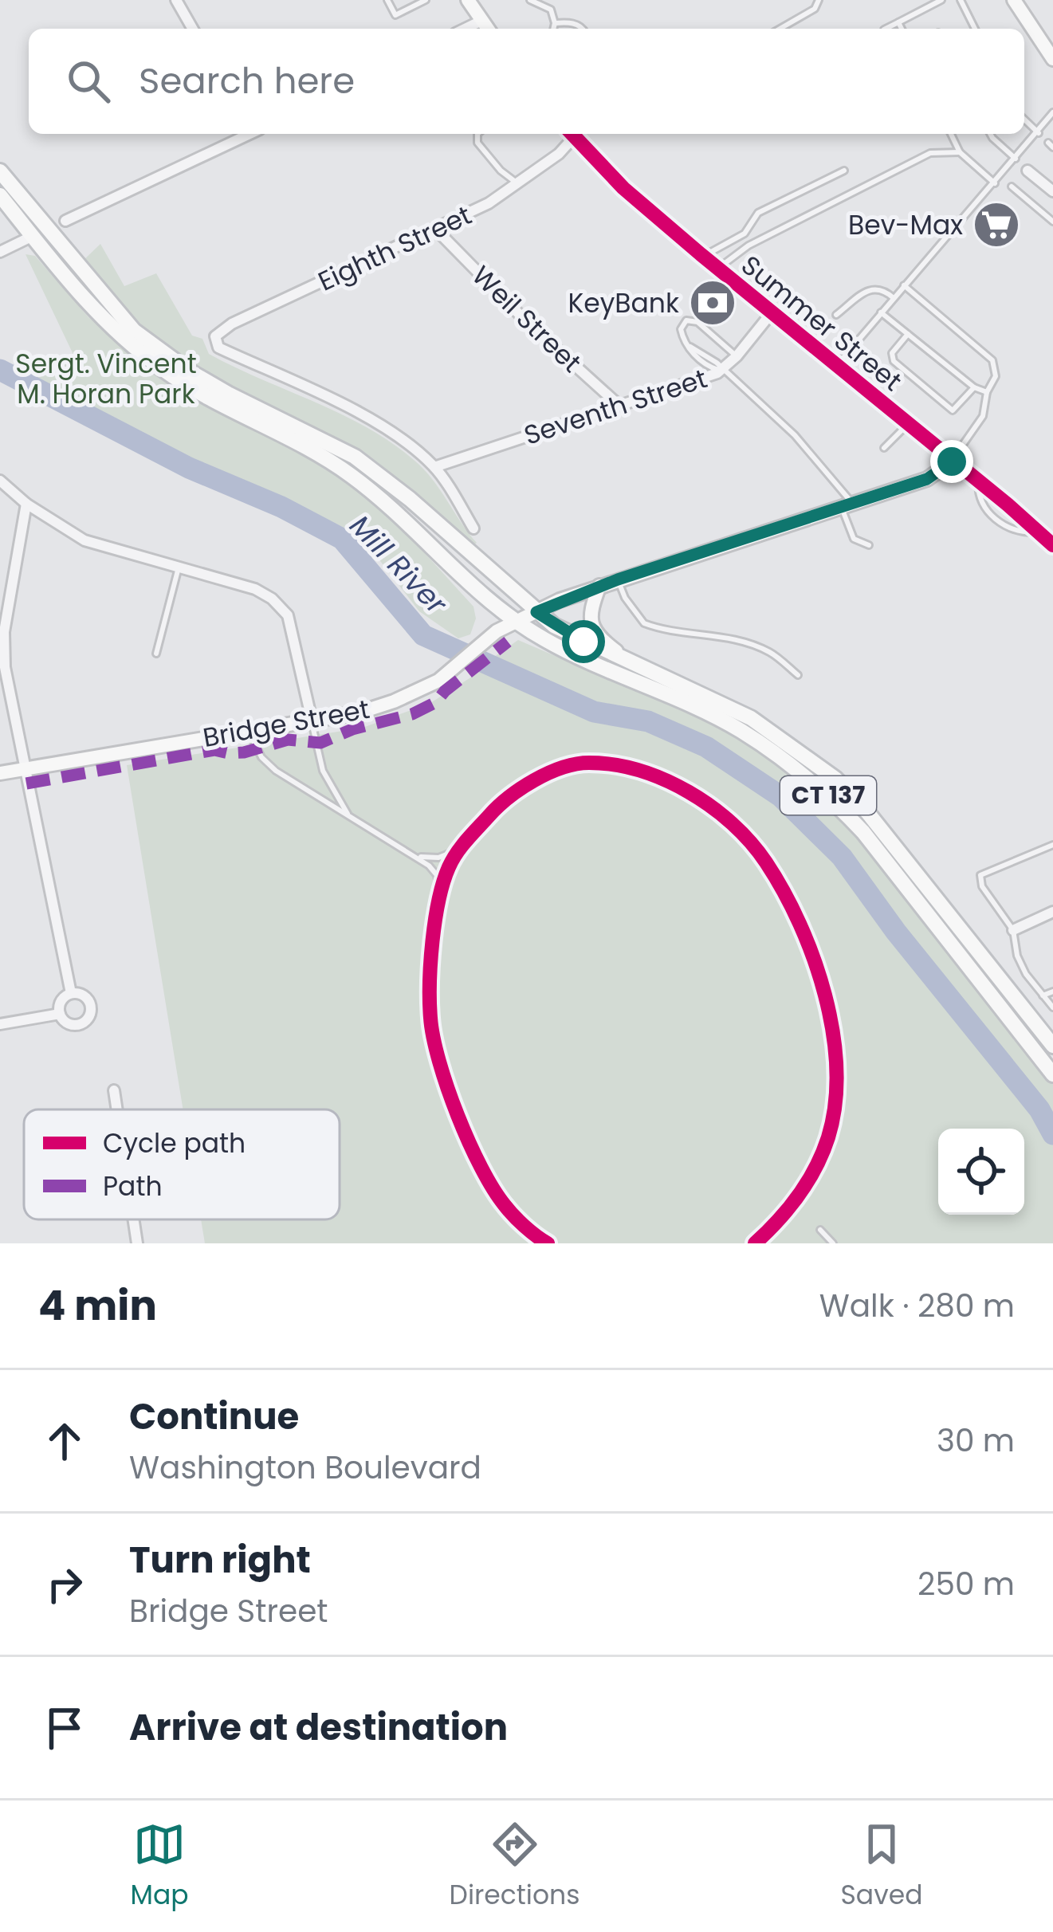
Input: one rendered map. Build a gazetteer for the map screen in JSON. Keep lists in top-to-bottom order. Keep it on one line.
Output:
{"streets":{"main road":["Summer Street","Bridge Street","CT 137"],"street":["Eighth Street","Weil Street","Seventh Street"]},"crossings":[["Eighth Street","Weil Street"],["Eighth Street","Seventh Street"],["Weil Street","Seventh Street"],["Summer Street","Seventh Street"],["Summer Street","Bridge Street"],["Bridge Street","CT 137"]],"water":["Mill River"],"parks":["Sergt. Vincent M. Horan Park"],"places":{"supermarket":["Bev-Max"],"bank":["KeyBank"]},"legend":["Cycle path","Path"],"page":{"search":"Search here","heading":["4 min","Walk · 280 m"],"list":[["Continue","Washington Boulevard","30 m"],["Turn right","Bridge Street","250 m"],"Arrive at destination"],"nav":["Map","Directions","Saved"]}}
